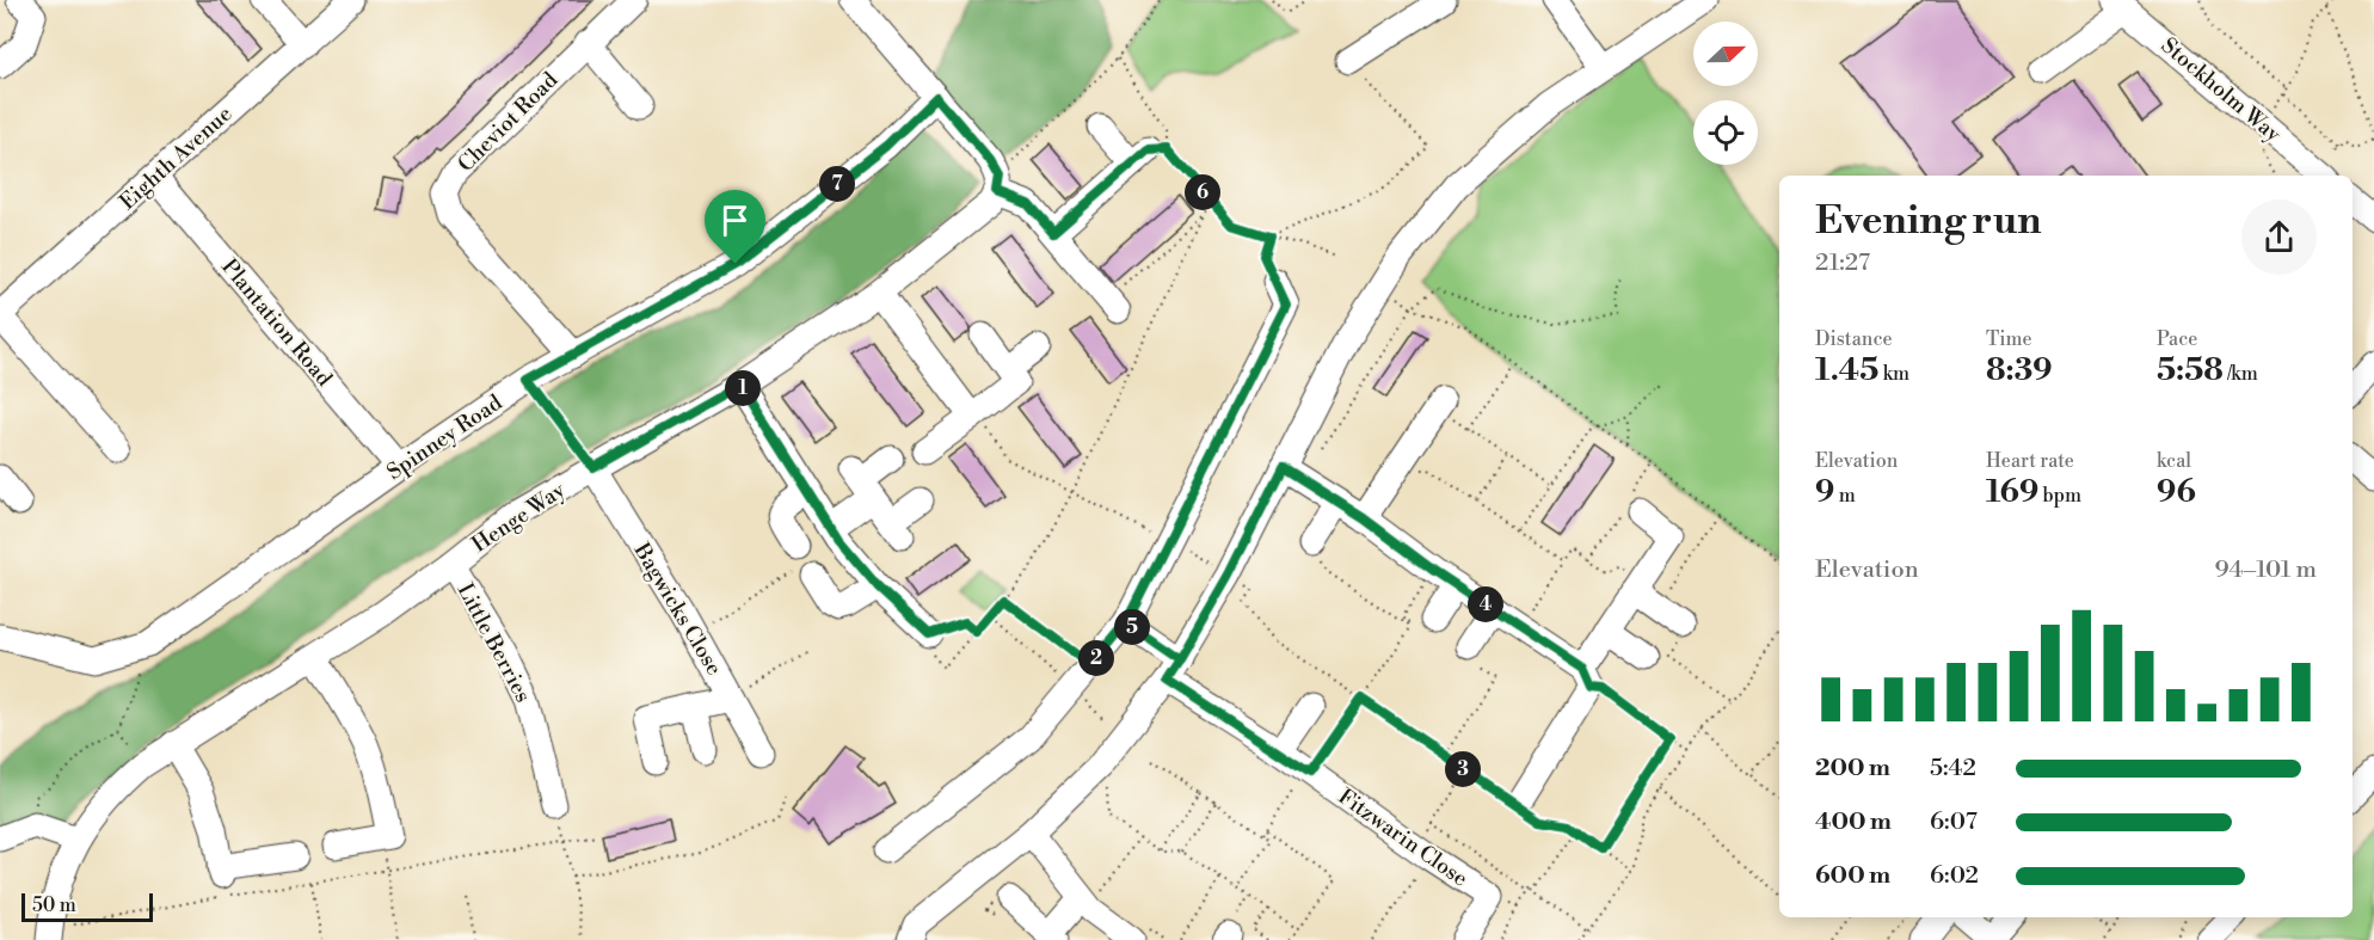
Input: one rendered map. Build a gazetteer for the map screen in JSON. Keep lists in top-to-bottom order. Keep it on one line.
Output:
{"streets":{"street":["Stockholm Way","Cheviot Road","Eighth Avenue","Plantation Road","Spinney Road","Henge Way","Bagwicks Close","Little Berries","Fitzwarin Close"]},"crossings":[["Cheviot Road","Spinney Road"],["Eighth Avenue","Plantation Road"],["Plantation Road","Spinney Road"],["Henge Way","Bagwicks Close"],["Henge Way","Little Berries"]],"scale_bar":"50 m","north":"right","page":{"pins":["7","6","1","4","5","2","3"],"heading":["Evening run","21:27"],"stats":[["Distance","1.45 km"],["Time","8:39"],["Pace","5:58 /km"],["Elevation","9 m"],["Heart rate","169 bpm"],["kcal","96"]],"chart":["Elevation","94–101 m"],"list":[{"name":"200 m","note":"5:42"},{"name":"400 m","note":"6:07"},{"name":"600 m","note":"6:02"}],"scale":"50 m"}}
